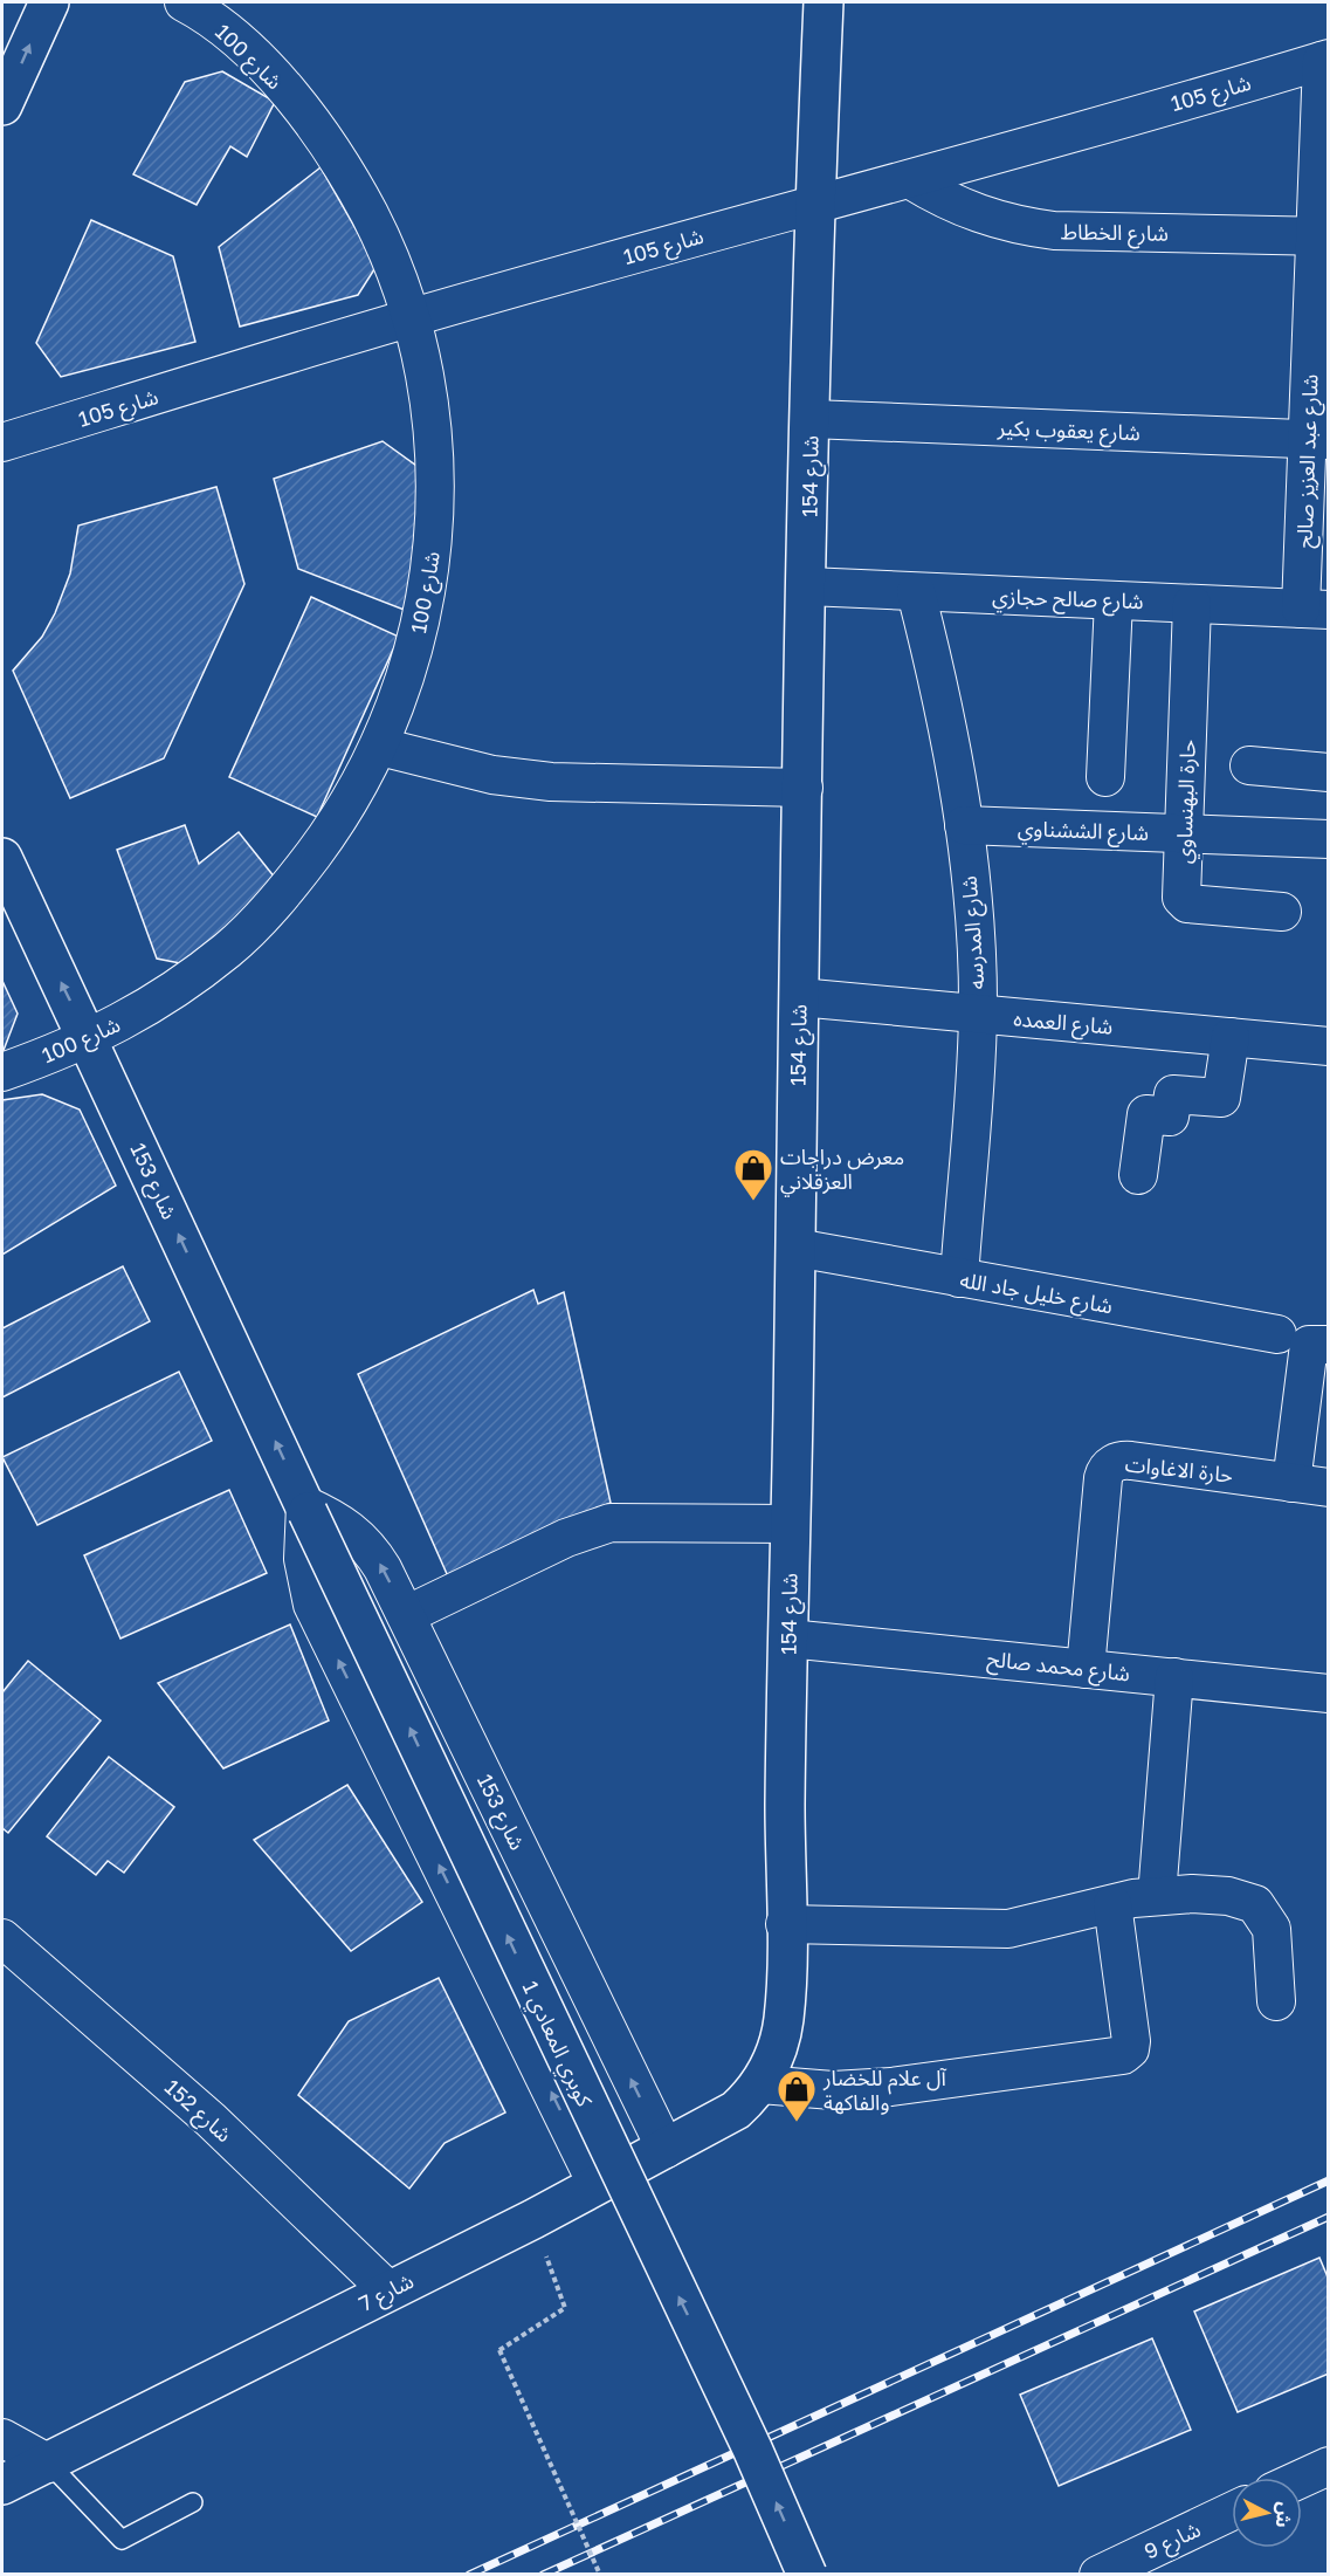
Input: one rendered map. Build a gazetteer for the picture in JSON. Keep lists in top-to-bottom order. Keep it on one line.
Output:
{"streets":{"street":["شارع 100","شارع 105","شارع الخطاط","شارع يعقوب بكير","شارع عبد العزيز صالح","شارع 154","شارع صالح حجازي","حارة البهنساوي","شارع الششناوي","شارع المدرسه","شارع العمده","شارع 153","شارع خليل جاد الله","حارة الاغاوات","شارع محمد صالح","كوبري المعادي 1","شارع 152","شارع 7","شارع 9"]},"crossings":[["شارع 100","شارع 105"],["شارع 100","شارع 153"],["شارع 105","شارع الخطاط"],["شارع 105","شارع عبد العزيز صالح"],["شارع 105","شارع 154"],["شارع الخطاط","شارع عبد العزيز صالح"],["شارع يعقوب بكير","شارع عبد العزيز صالح"],["شارع يعقوب بكير","شارع 154"],["شارع عبد العزيز صالح","شارع صالح حجازي"],["شارع 154","شارع صالح حجازي"],["شارع 154","شارع العمده"],["شارع 154","شارع خليل جاد الله"],["شارع 154","شارع محمد صالح"],["شارع 154","شارع 7"],["شارع صالح حجازي","حارة البهنساوي"],["شارع صالح حجازي","شارع المدرسه"],["حارة البهنساوي","شارع الششناوي"],["شارع الششناوي","شارع المدرسه"],["شارع المدرسه","شارع العمده"],["شارع المدرسه","شارع خليل جاد الله"],["شارع 153","كوبري المعادي 1"],["شارع 153","شارع 7"],["حارة الاغاوات","شارع محمد صالح"],["شارع 152","شارع 7"]],"one_way":["شارع 153","كوبري المعادي 1"],"places":{"shop":["معرض دراجات العزقلاني","آل علام للخضار والفاكهة"]},"north":"right"}
